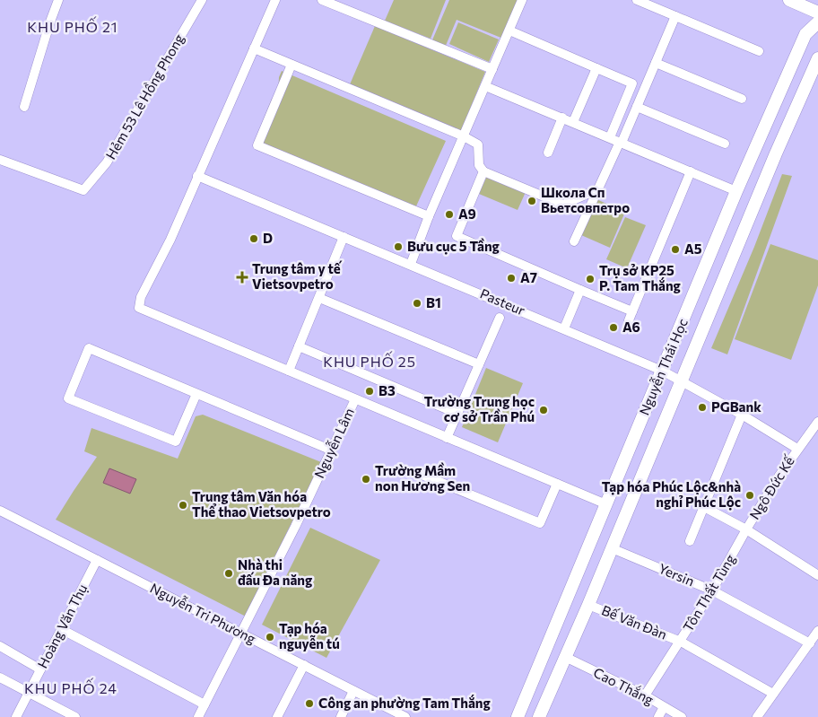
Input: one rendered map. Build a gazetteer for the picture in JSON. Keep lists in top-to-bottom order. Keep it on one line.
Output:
{"streets":{"main road":["Nguyễn Thái Học"],"street":["Hẻm 53 Lê Hồng Phong","Pasteur","Nguyễn Lâm","Ngô Đức Kế","Yersin","Tôn Thất Tùng","Nguyễn Tri Phương","Bế Văn Đàn","Hoàng Văn Thụ","Cao Thắng"]},"crossings":[["Pasteur","Nguyễn Thái Học"],["Pasteur","Ngô Đức Kế"],["Nguyễn Thái Học","Yersin"],["Nguyễn Thái Học","Bế Văn Đàn"],["Nguyễn Thái Học","Cao Thắng"],["Nguyễn Lâm","Nguyễn Tri Phương"],["Ngô Đức Kế","Tôn Thất Tùng"],["Yersin","Tôn Thất Tùng"],["Tôn Thất Tùng","Bế Văn Đàn"],["Tôn Thất Tùng","Cao Thắng"],["Nguyễn Tri Phương","Hoàng Văn Thụ"]],"districts":["KHU PHỐ 21","KHU PHỐ 25","KHU PHỐ 24"],"places":{"other":["Школа Сп Вьетсовпетро","A9","D","Bưu cục 5 Tầng","A5","A7","Trụ sở KP25 P. Tam Thắng","B1","A6","B3","PGBank","Trường Trung học cơ sở Trần Phú","Trường Mầm non Hương Sen","Tạp hóa Phúc Lộc&nhà nghỉ Phúc Lộc","Trung tâm Văn hóa Thể thao Vietsovpetro","Nhà thi đấu Đa năng","Tạp hóa nguyễn tú","Công an phường Tam Thắng"],"health":["Trung tâm y tế Vietsovpetro"]}}
